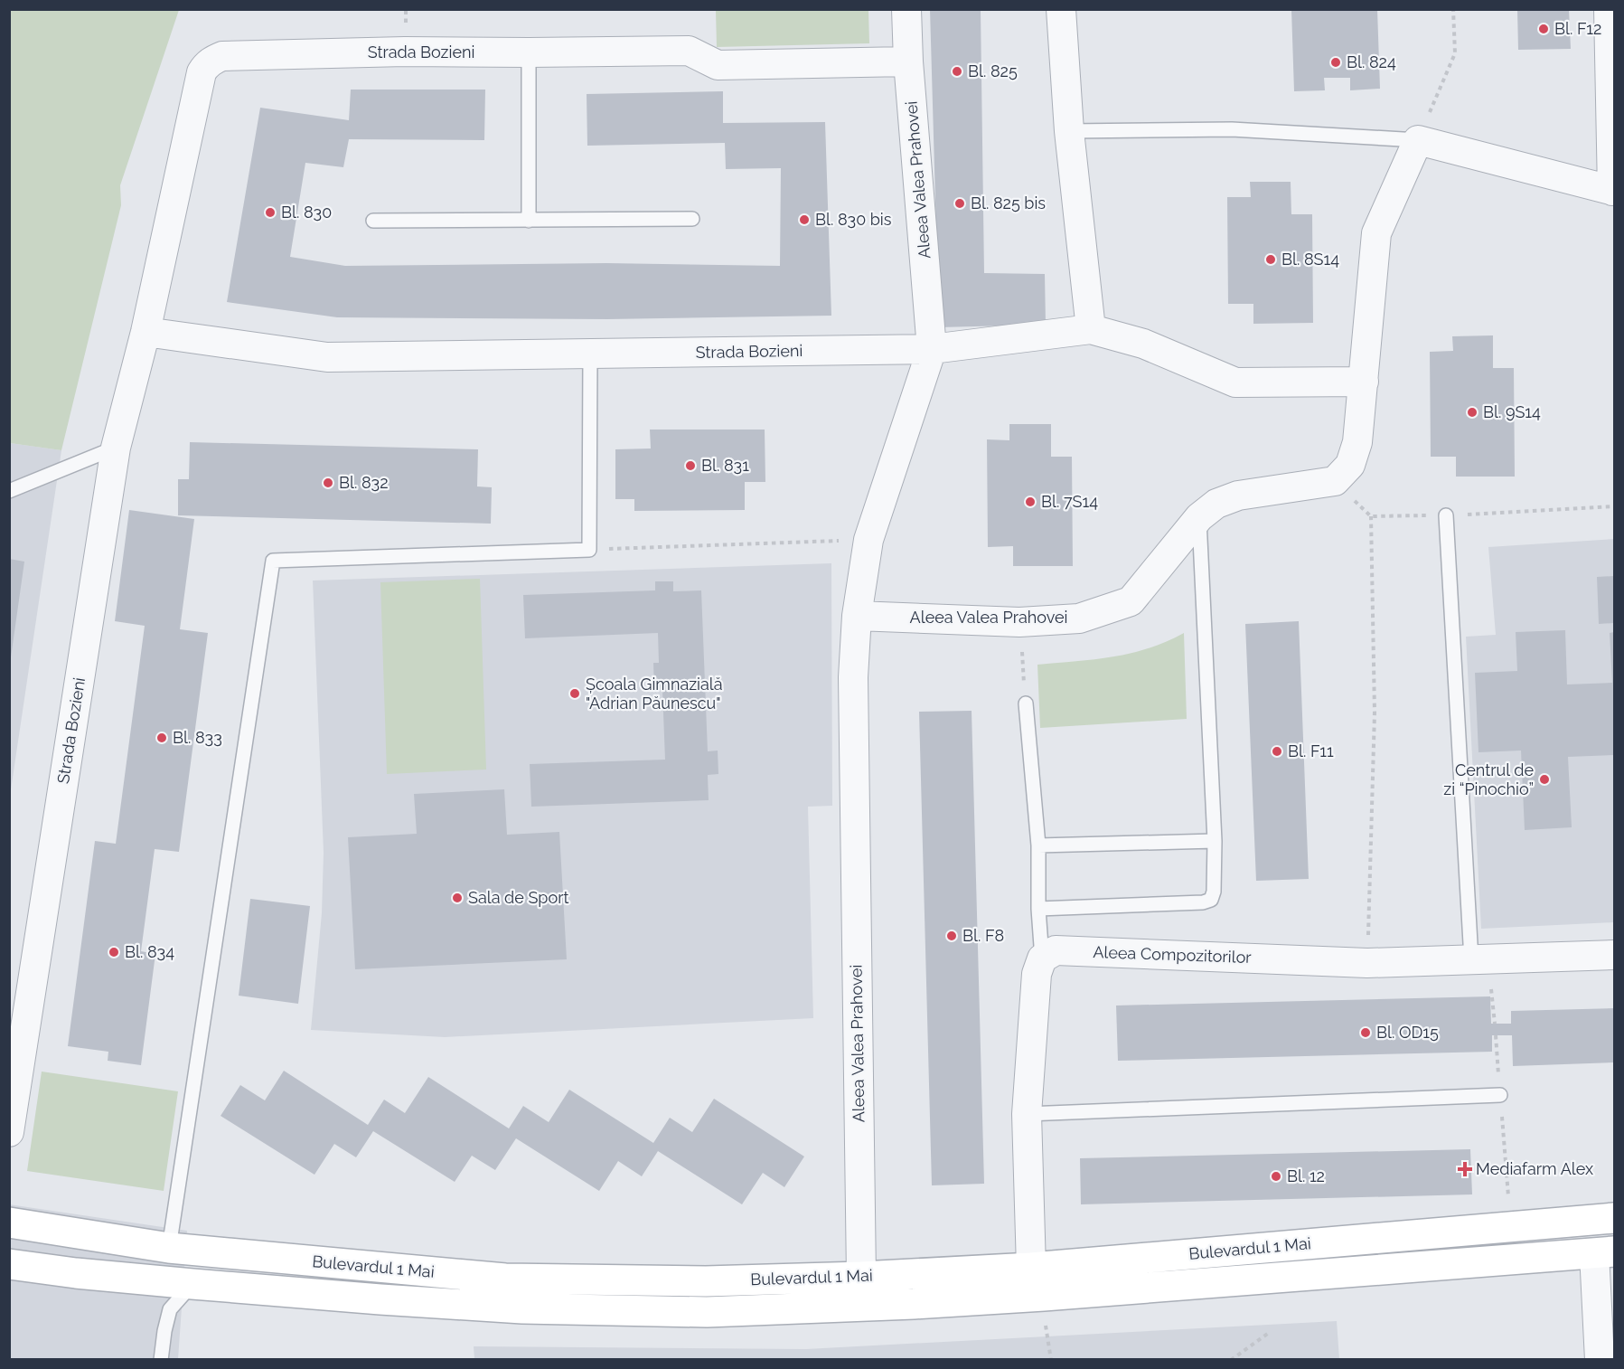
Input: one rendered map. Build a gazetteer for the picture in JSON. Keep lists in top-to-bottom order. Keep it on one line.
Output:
{"streets":{"main road":["Bulevardul 1 Mai"],"street":["Strada Bozieni","Aleea Valea Prahovei","Aleea Compozitorilor"]},"crossings":[["Strada Bozieni","Aleea Valea Prahovei"],["Aleea Valea Prahovei","Bulevardul 1 Mai"]],"places":{"other":["Bl. F12","Bl. 824","Bl. 825","Bl. 825 bis","Bl. 830","Bl. 830 bis","Bl. 8S14","Bl. 9S14","Bl. 831","Bl. 832","Bl. 7S14","Școala Gimnazială \"Adrian Păunescu\"","Bl. 833","Bl. F11","Centrul de zi “Pinochio”","Sala de Sport","Bl. F8","Bl. 834","Bl. OD15","Bl. 12"],"health":["Mediafarm Alex"]}}
